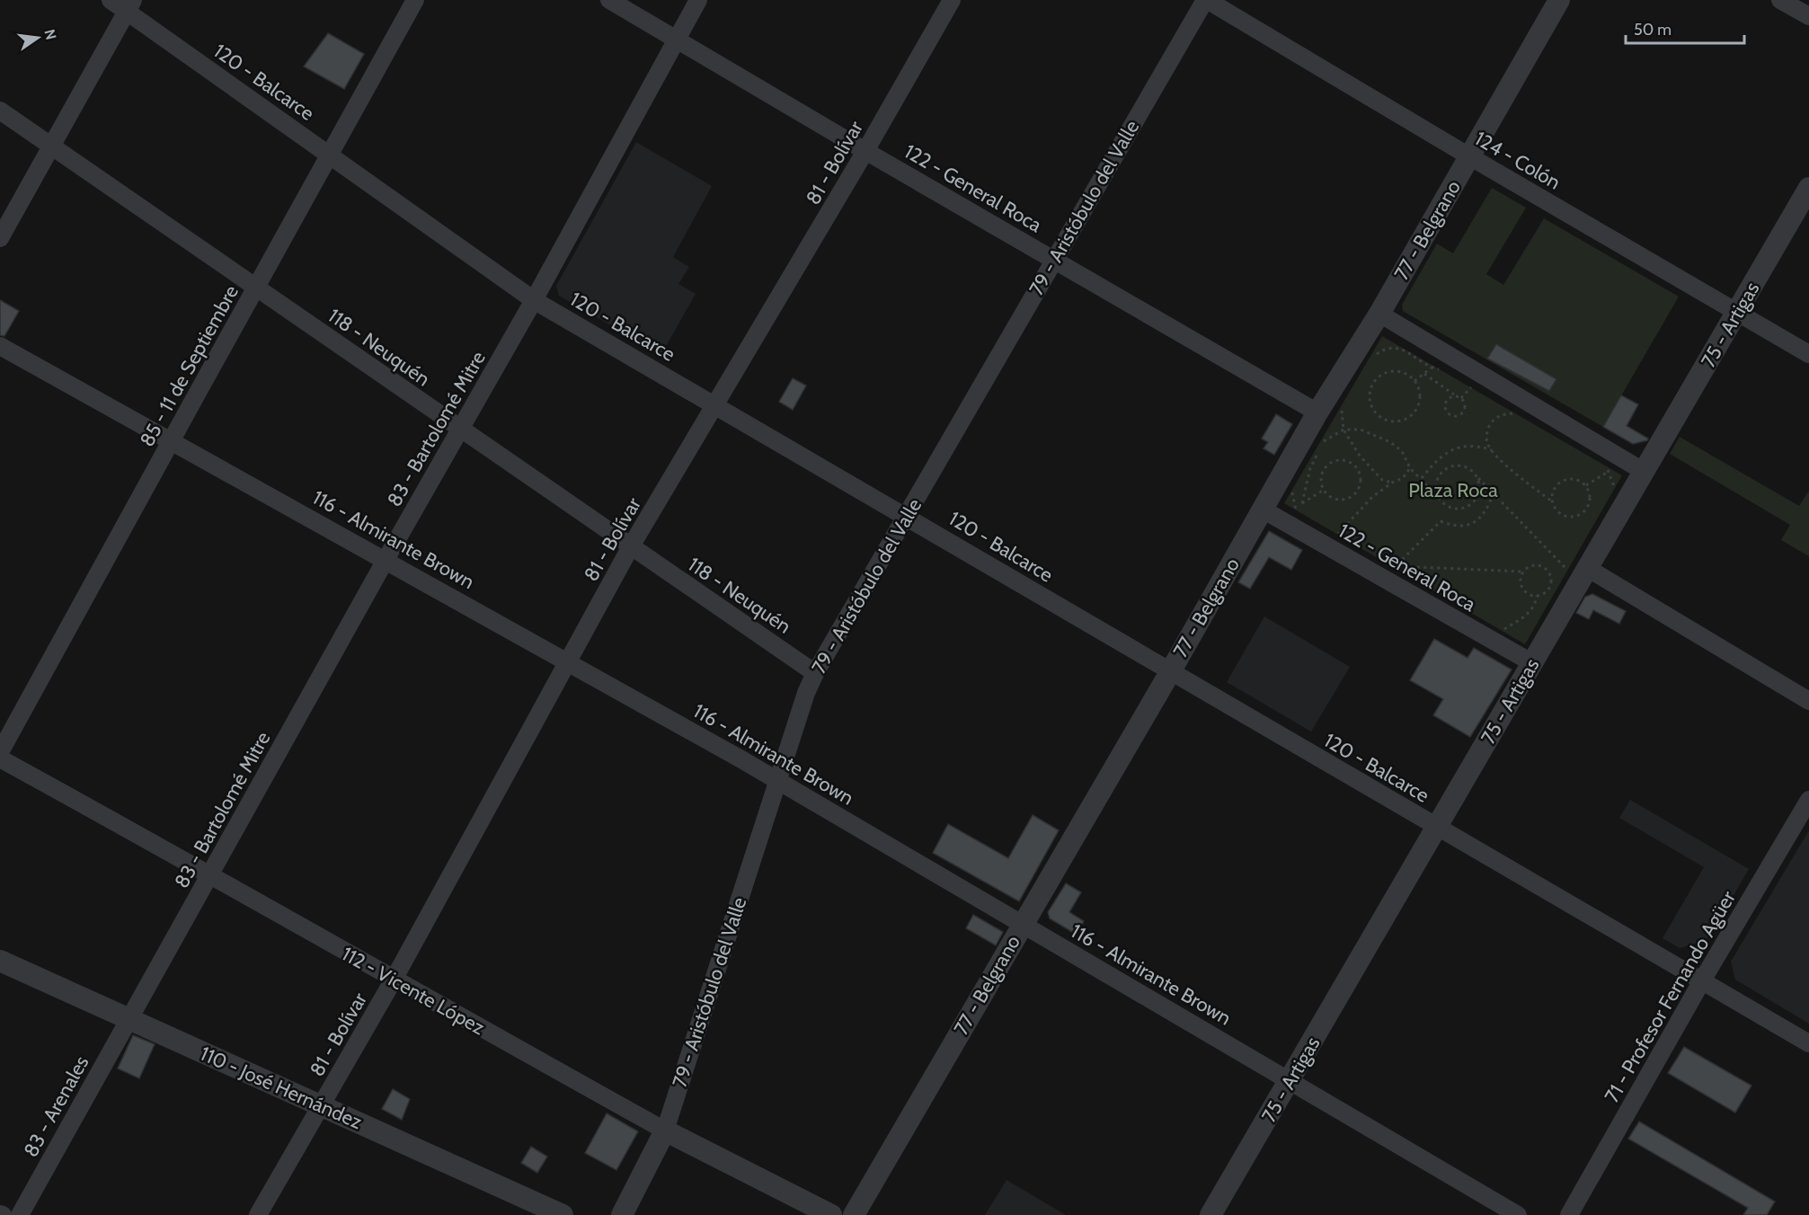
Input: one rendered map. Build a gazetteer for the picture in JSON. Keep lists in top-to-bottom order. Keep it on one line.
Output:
{"streets":{"street":["120 - Balcarce","124 - Colón","81 - Bolívar","122 - General Roca","79 - Aristóbulo del Valle","77 - Belgrano","75 - Artigas","118 - Neuquén","85 - 11 de Septiembre","83 - Bartolomé Mitre","116 - Almirante Brown","112 - Vicente López","71 - Profesor Fernando Agüer","110 - José Hernández","83 - Arenales"]},"crossings":[["120 - Balcarce","81 - Bolívar"],["120 - Balcarce","79 - Aristóbulo del Valle"],["120 - Balcarce","77 - Belgrano"],["120 - Balcarce","75 - Artigas"],["120 - Balcarce","85 - 11 de Septiembre"],["120 - Balcarce","83 - Bartolomé Mitre"],["120 - Balcarce","71 - Profesor Fernando Agüer"],["124 - Colón","79 - Aristóbulo del Valle"],["124 - Colón","77 - Belgrano"],["124 - Colón","75 - Artigas"],["81 - Bolívar","122 - General Roca"],["81 - Bolívar","118 - Neuquén"],["81 - Bolívar","116 - Almirante Brown"],["81 - Bolívar","112 - Vicente López"],["81 - Bolívar","110 - José Hernández"],["122 - General Roca","79 - Aristóbulo del Valle"],["122 - General Roca","77 - Belgrano"],["122 - General Roca","75 - Artigas"],["122 - General Roca","83 - Bartolomé Mitre"],["79 - Aristóbulo del Valle","118 - Neuquén"],["79 - Aristóbulo del Valle","116 - Almirante Brown"],["79 - Aristóbulo del Valle","112 - Vicente López"],["77 - Belgrano","116 - Almirante Brown"],["75 - Artigas","116 - Almirante Brown"],["118 - Neuquén","85 - 11 de Septiembre"],["118 - Neuquén","83 - Bartolomé Mitre"],["85 - 11 de Septiembre","116 - Almirante Brown"],["83 - Bartolomé Mitre","116 - Almirante Brown"],["83 - Bartolomé Mitre","112 - Vicente López"],["83 - Bartolomé Mitre","110 - José Hernández"],["83 - Bartolomé Mitre","83 - Arenales"],["110 - José Hernández","83 - Arenales"]],"parks":["Plaza Roca"],"scale_bar":"50 m","north":"right"}
